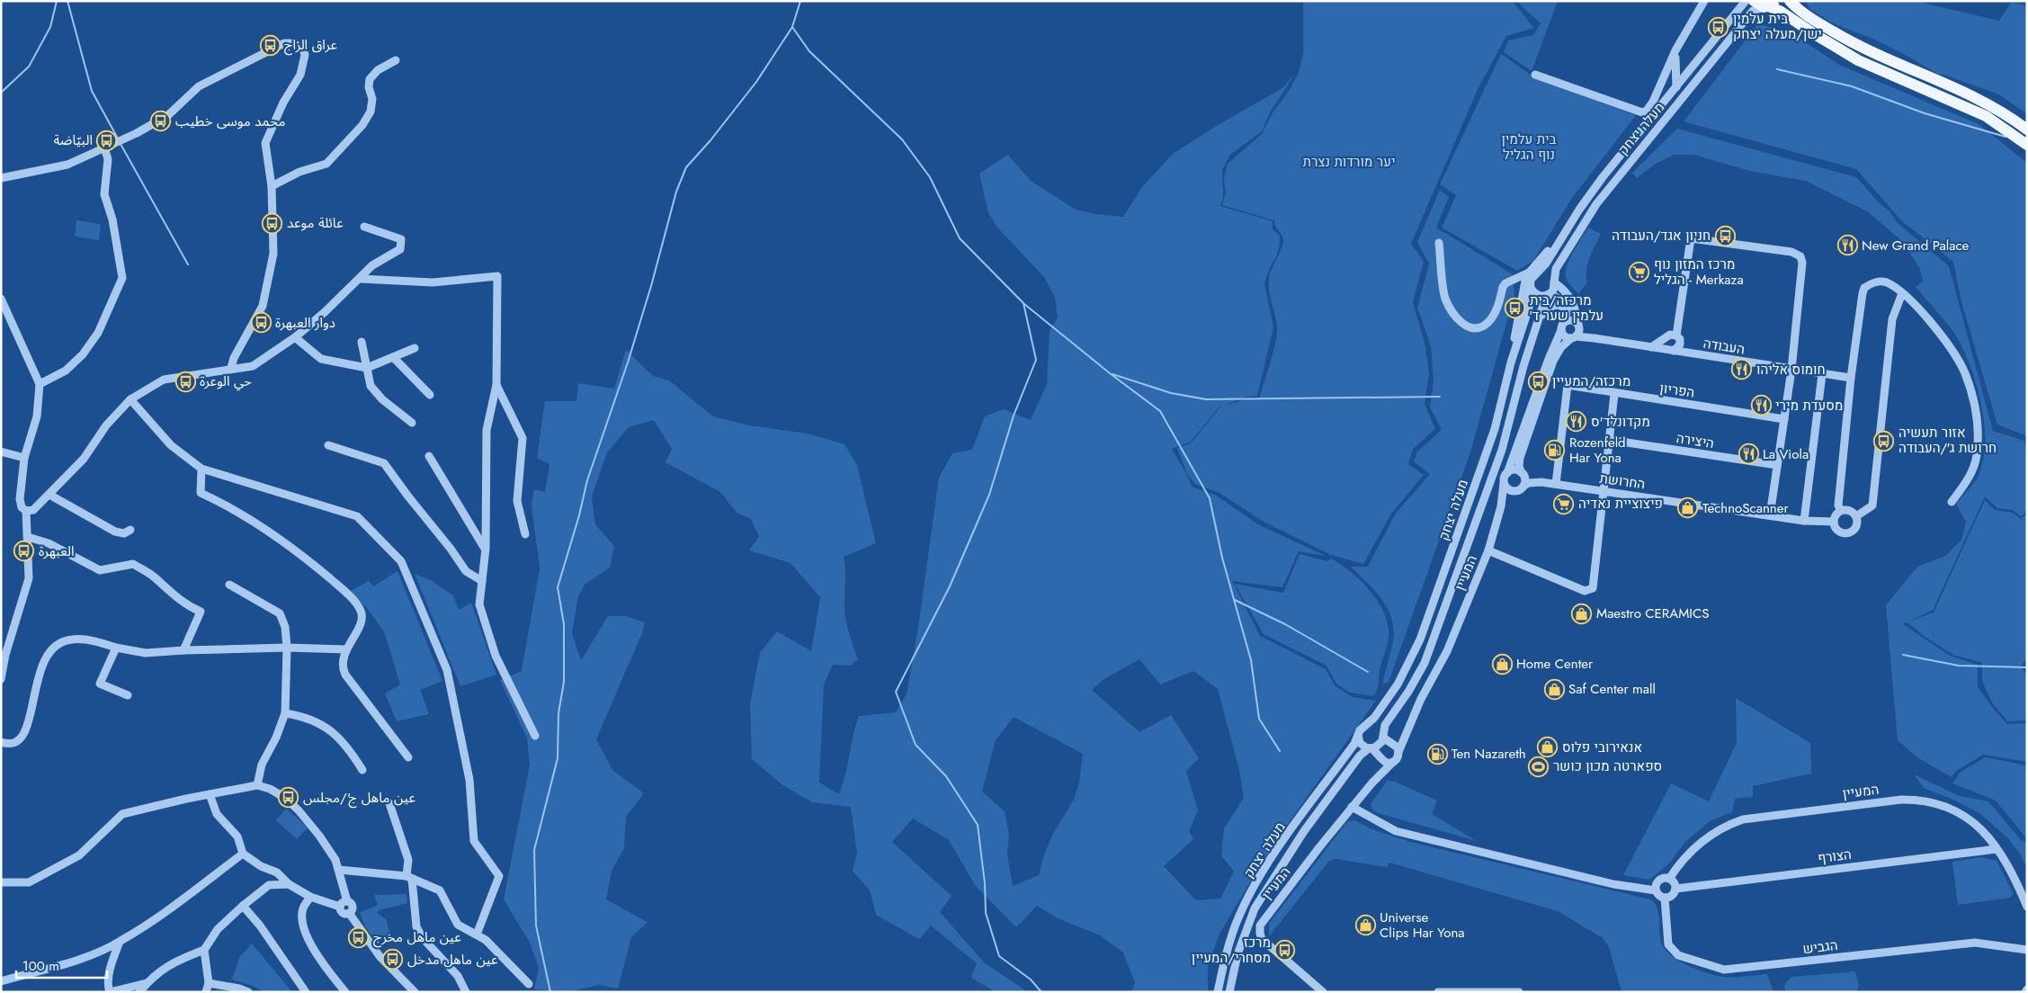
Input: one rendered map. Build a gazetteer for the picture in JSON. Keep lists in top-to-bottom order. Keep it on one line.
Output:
{"streets":{"street":["מעלה יצחק","העבודה","הפריון","היצירה","החרושת","המעיין","הצורף","הגביש"]},"crossings":[["הפריון","החרושת"],["החרושת","המעיין"],["המעיין","הצורף"],["המעיין","הגביש"],["הצורף","הגביש"]],"parks":["בית עלמין נוף הגליל","יער מורדות נצרת"],"places":{"bus stop":["בית עלמין ישן/מעלה יצחק","عراق الزاج","محمد موسى خطيب","البيّاضة","عائلة موعد","חניון אגד/העבודה","מרכזה/בית עלמין שער ד׳","دوار العبهرة","حي الوعرة","מרכזה/המעיין","אזור תעשיה חרושת ג׳/העבודה","العبهرة","عين ماهل ج‘/مجلس","عين ماهل مخرج","מרכז מסחרי/המעיין","عين ماهل مدخل"],"restaurant":["New Grand Palace","חומוס אליהו","מסעדת מירי","מקדונלד'ס","La Viola"],"supermarket":["מרכז המזון נוף הגליל - Merkaza","פיצוציית נאדיה"],"fuel station":["Rozenfeld Har Yona","Ten Nazareth"],"shop":["TechnoScanner","Maestro CERAMICS","Home Center","Saf Center mall","אנאירובי פלוס","Universe Clips Har Yona"],"sports":["ספארטה מכון כושר"]},"scale_bar":"100 m"}
